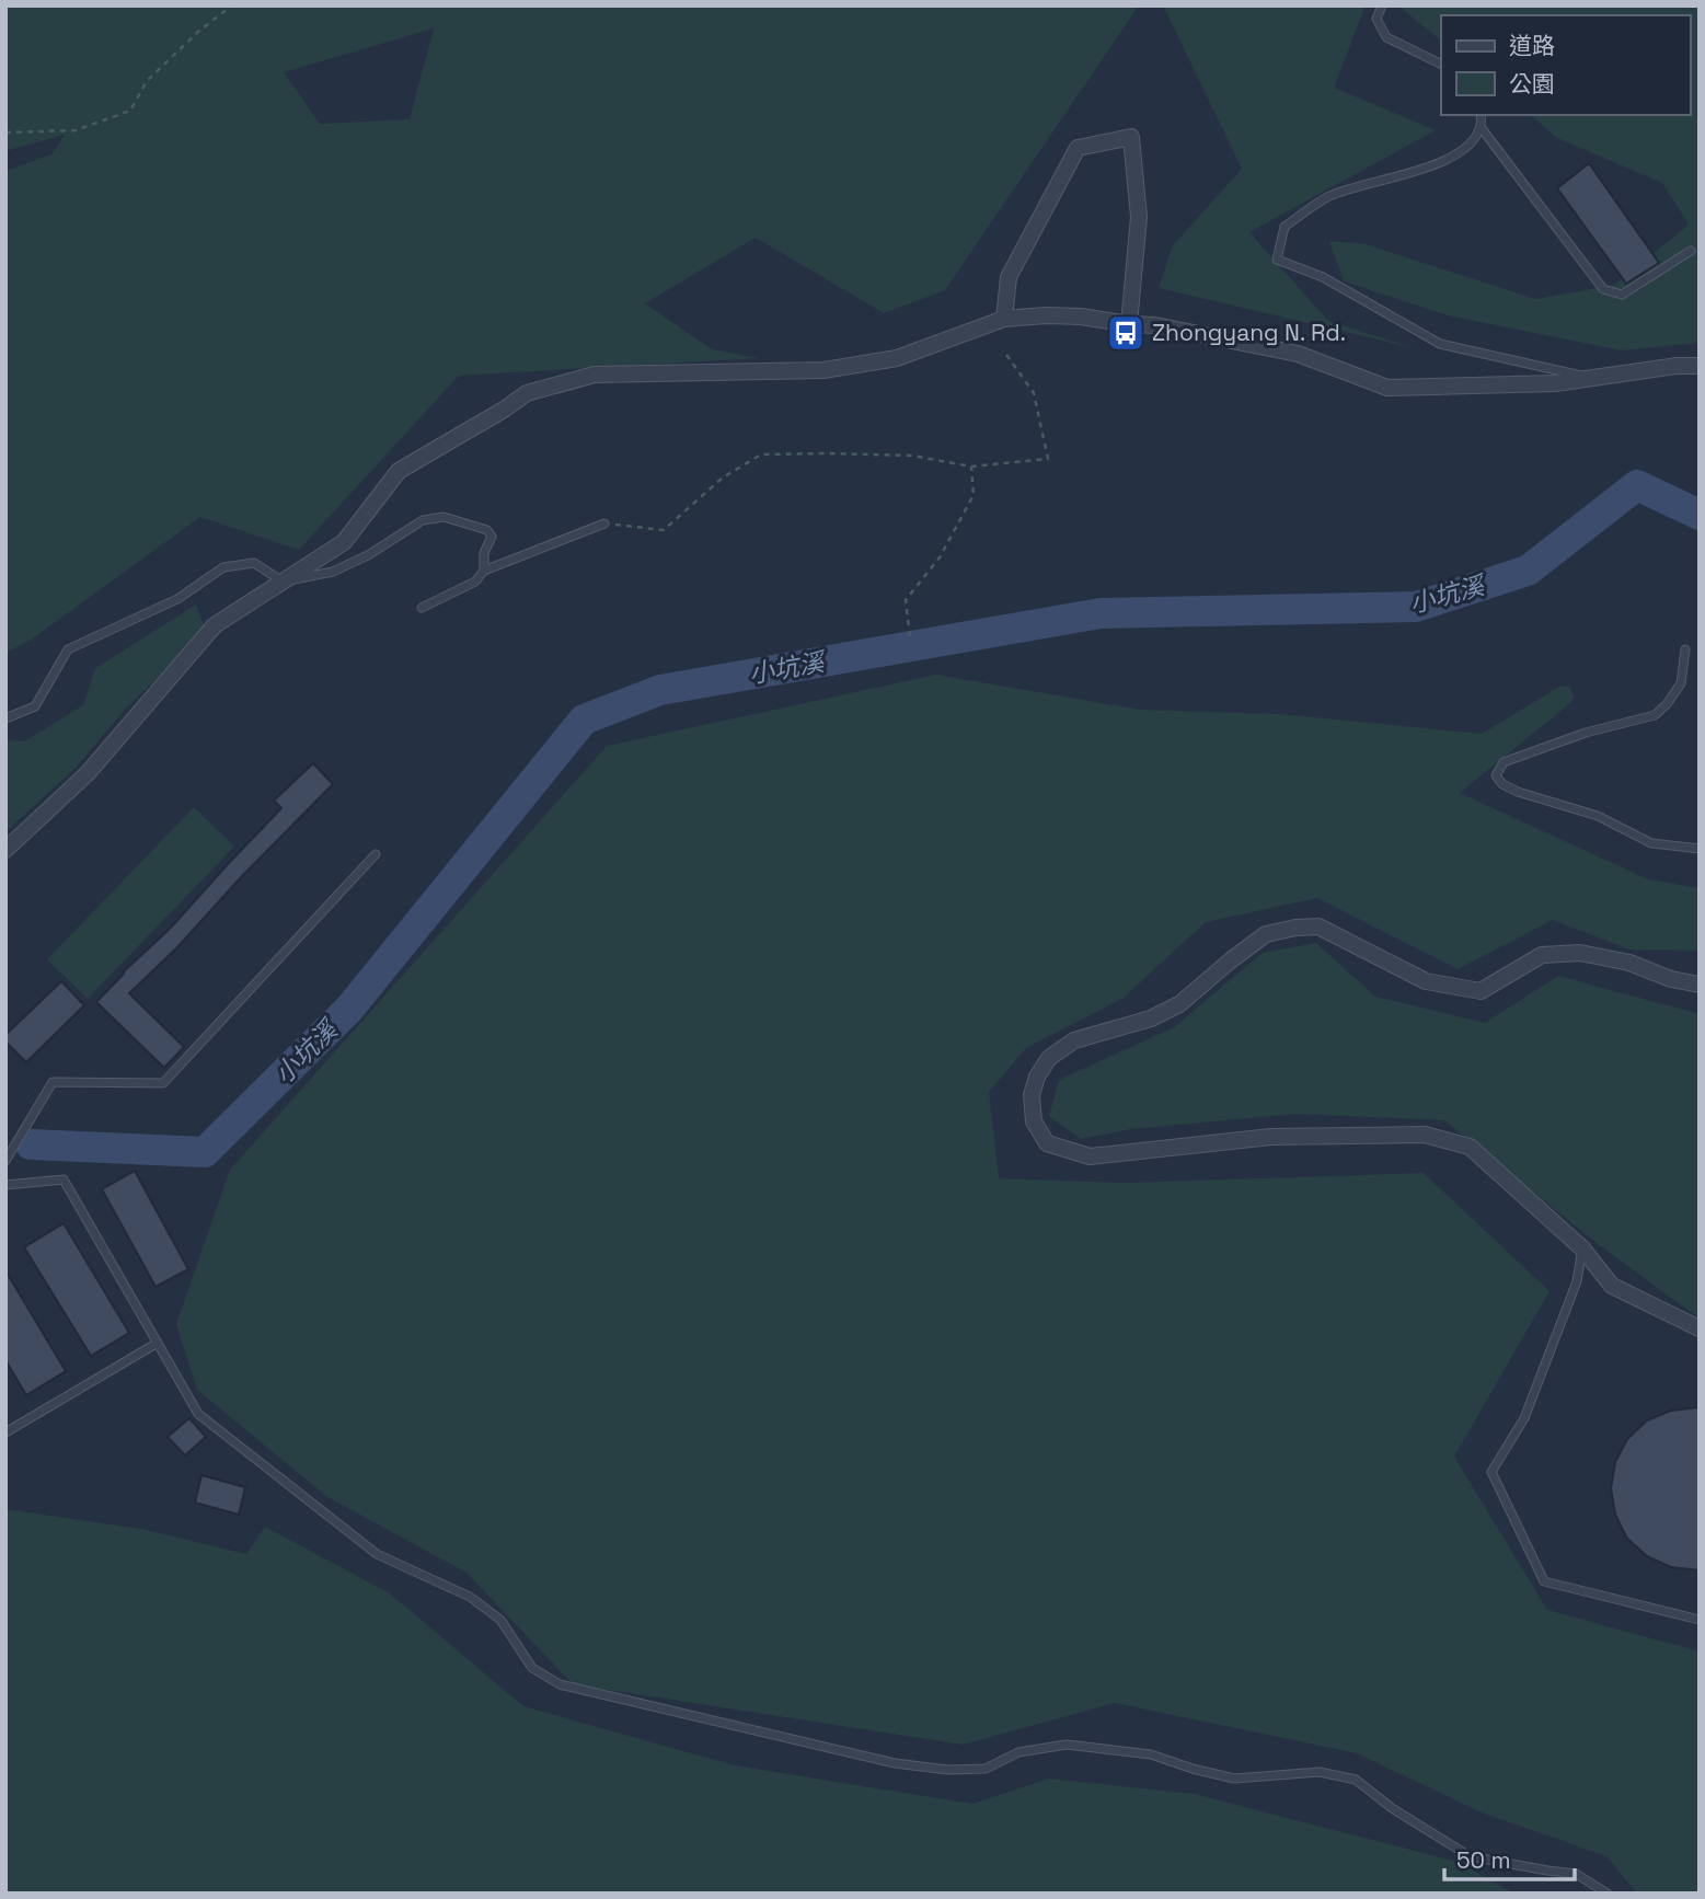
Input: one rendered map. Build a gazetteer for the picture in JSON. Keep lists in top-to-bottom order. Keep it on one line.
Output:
{"water":["小坑溪"],"places":{"bus stop":["Zhongyang N. Rd."]},"legend":["道路","公園"],"scale_bar":"50 m"}
